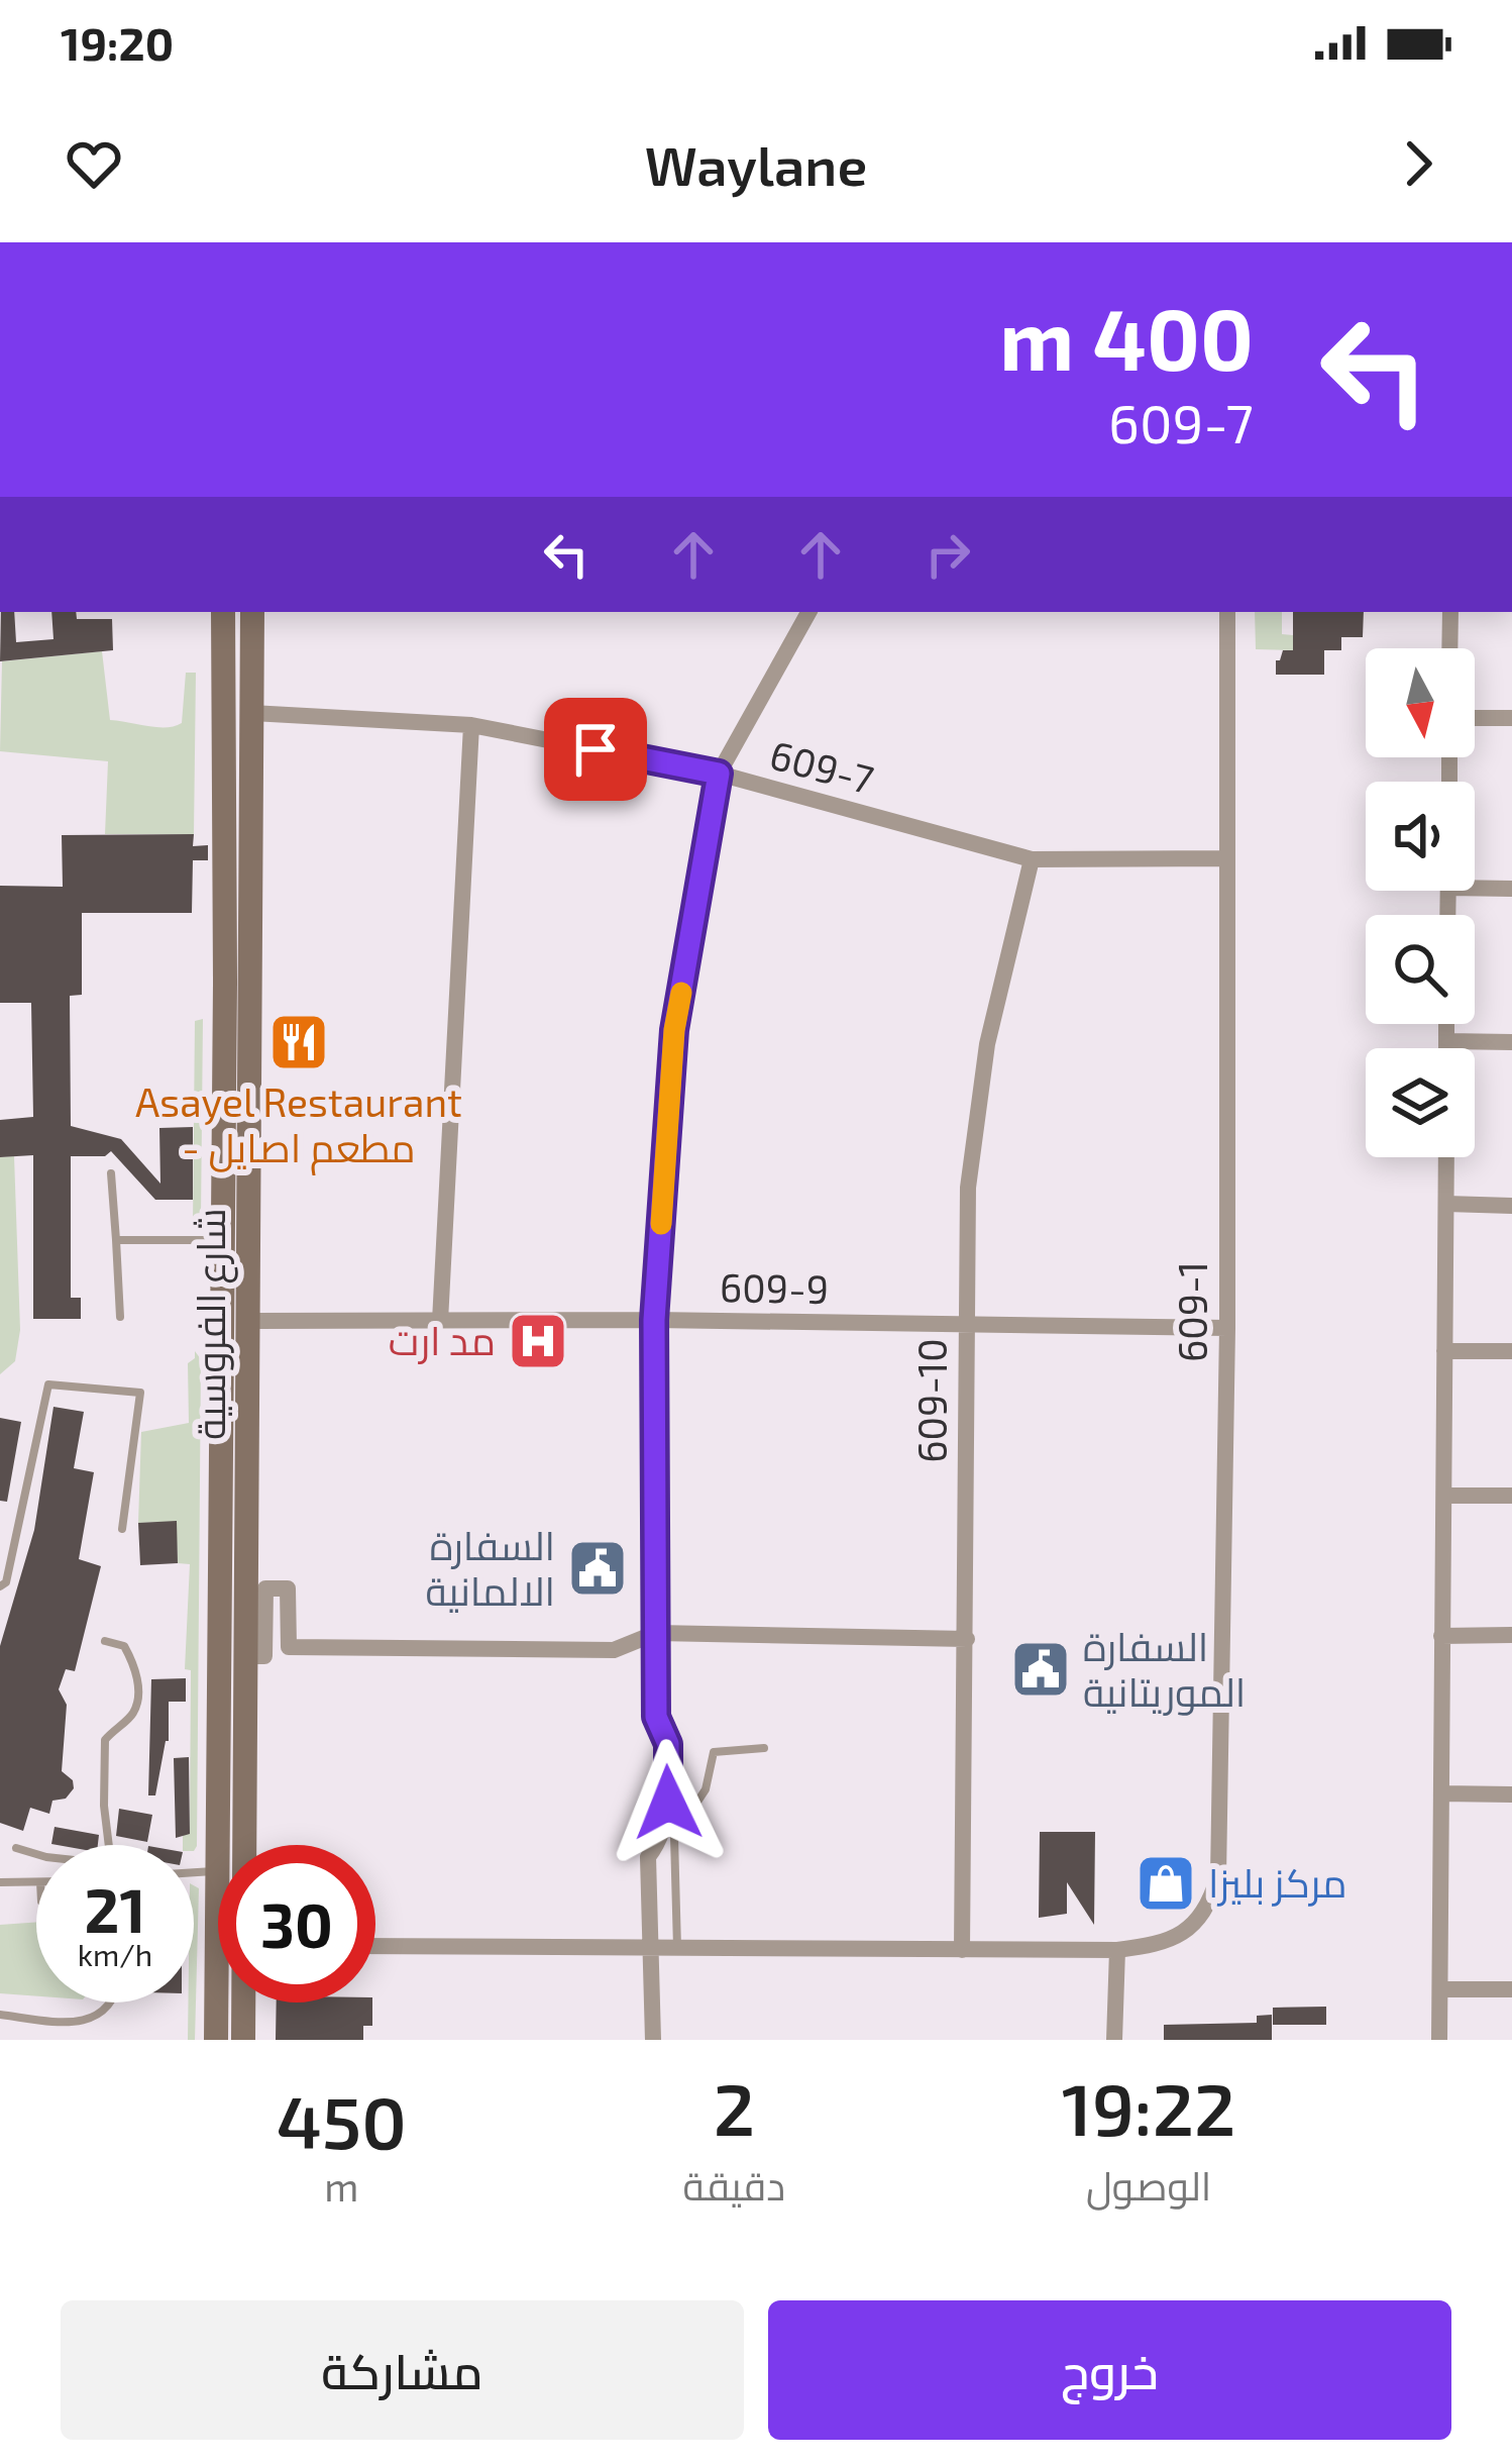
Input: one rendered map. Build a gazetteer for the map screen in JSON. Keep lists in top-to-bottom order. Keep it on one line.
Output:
{"streets":{"street":["609-7","609-9","609-1","شارع الفروسية","609-10"]},"crossings":[["609-7","609-1"],["609-7","شارع الفروسية"],["609-7","609-10"],["609-9","609-1"],["609-9","شارع الفروسية"],["609-9","609-10"],["609-1","609-10"]],"places":{"restaurant":["Asayel Restaurant - مطعم اصايل"],"hospital":["مد ارت"],"public building":["السفارة الالمانية","السفارة الموريتانية"],"shop":["مركز بليزا"]},"north":"bottom","page":{"status":"19:20","header":"Waylane","turn":["400 m","609-7"],"speed":"21 km/h","limit":"30","eta":["19:22","الوصول","2","دقيقة","450","m"],"buttons":["خروج","مشاركة"]}}
